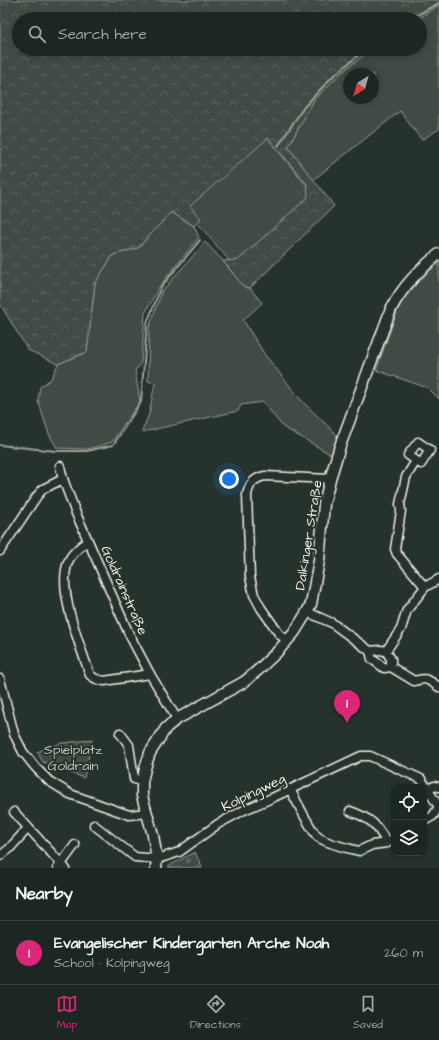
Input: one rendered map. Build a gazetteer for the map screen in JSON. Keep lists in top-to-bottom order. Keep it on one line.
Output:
{"streets":{"street":["Dalkinger Straße","Goldrainstraße","Kolpingweg"]},"crossings":[["Dalkinger Straße","Goldrainstraße"],["Dalkinger Straße","Kolpingweg"]],"parks":["Spielplatz Goldrain"],"north":"bottom left","page":{"search":"Search here","pins":"1","heading":"Nearby","list":[{"mark":"1","name":"Evangelischer Kindergarten Arche Noah","note":"School · Kolpingweg","value":"260 m"}],"nav":["Map","Directions","Saved"]}}
